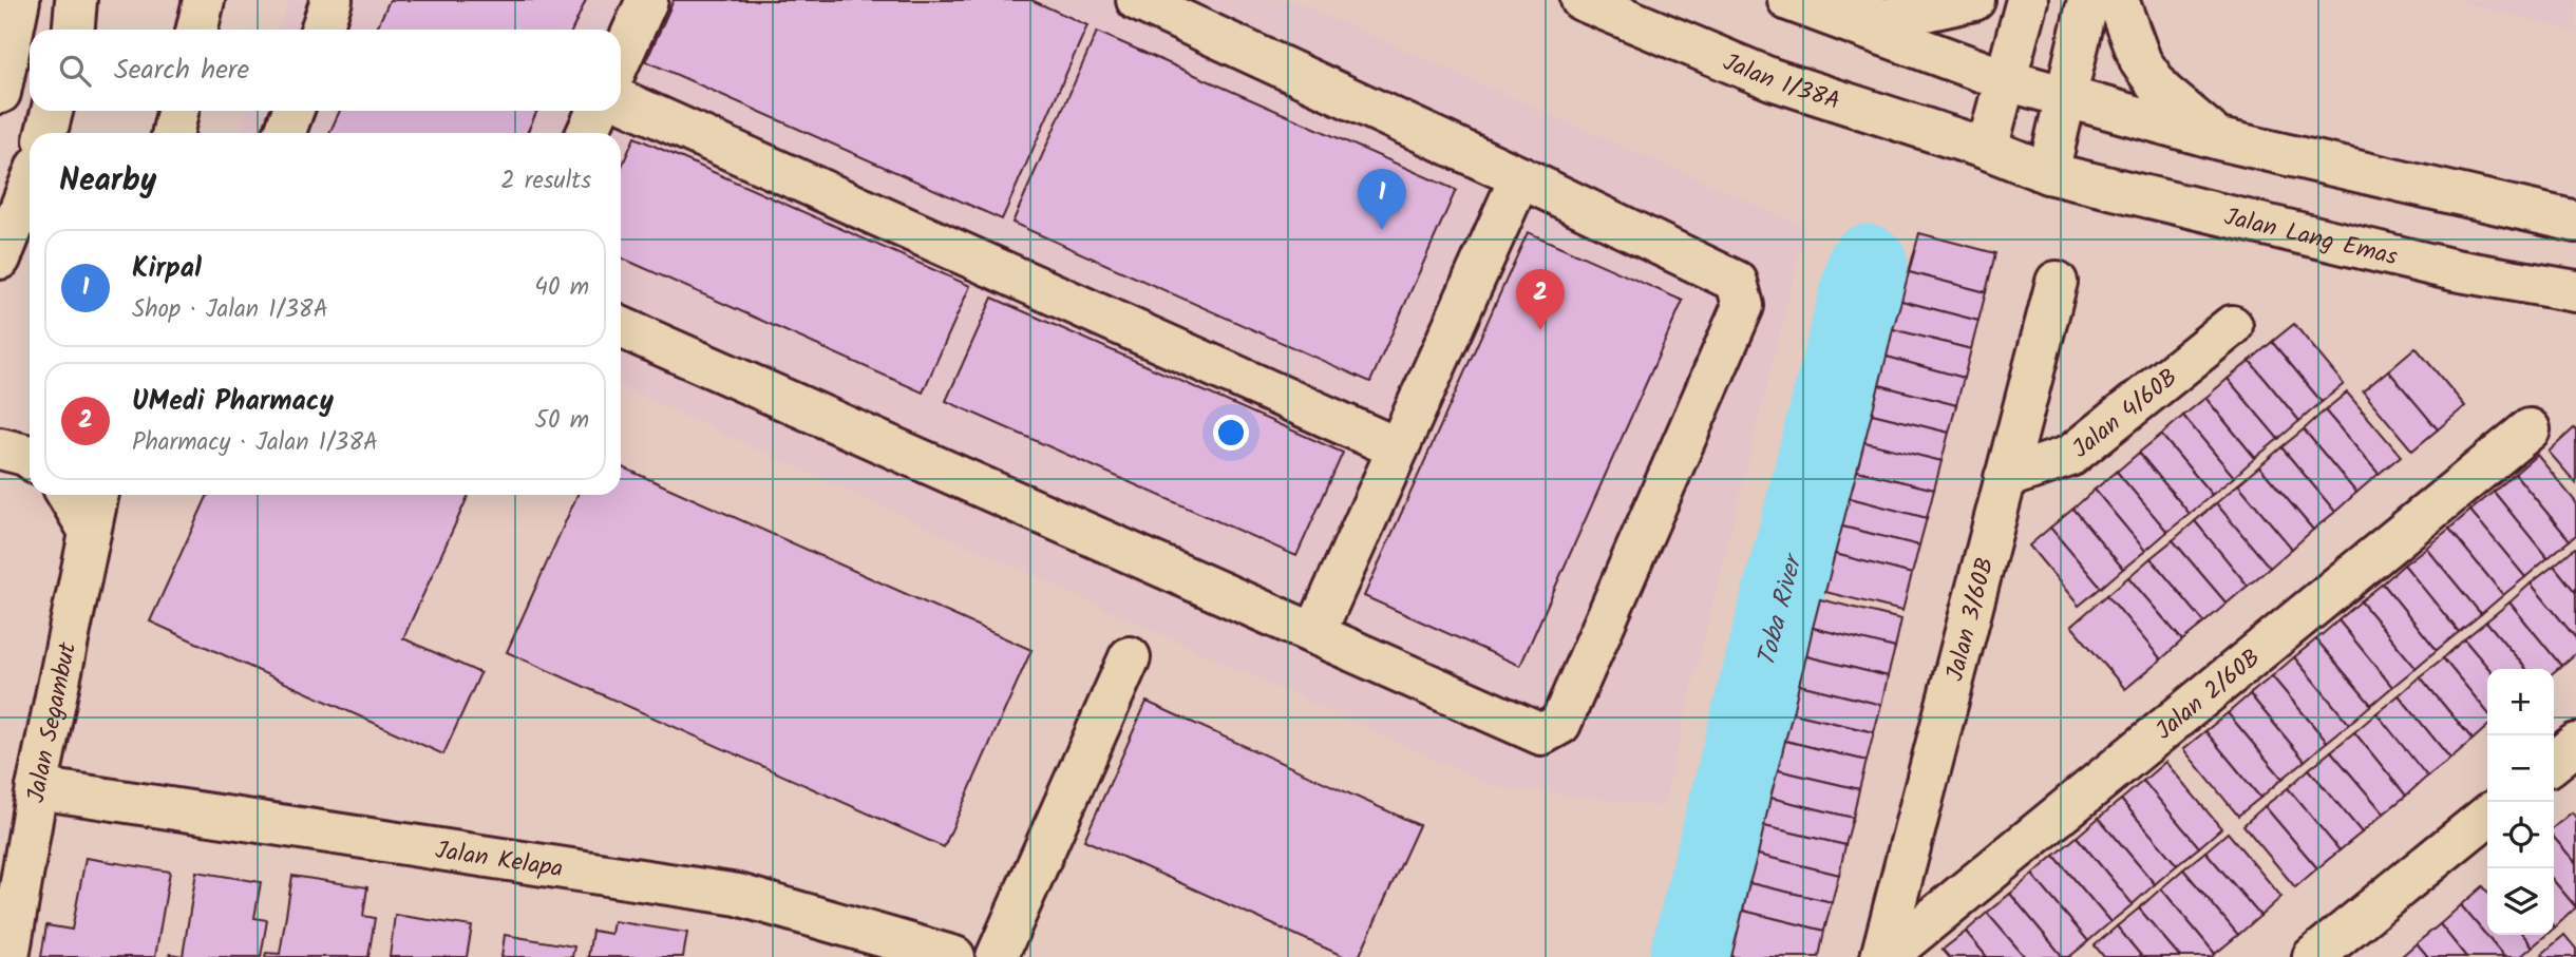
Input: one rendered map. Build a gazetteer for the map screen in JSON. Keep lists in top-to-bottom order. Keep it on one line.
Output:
{"streets":{"street":["Jalan 1/38A","Jalan Lang Emas","Jalan 4/60B","Jalan 3/60B","Jalan 2/60B","Jalan Segambut","Jalan Kelapa"]},"crossings":[["Jalan 1/38A","Jalan Lang Emas"],["Jalan 4/60B","Jalan 3/60B"],["Jalan 3/60B","Jalan 2/60B"],["Jalan Segambut","Jalan Kelapa"]],"water":["Toba River"],"page":{"search":"Search here","heading":["Nearby","2 results"],"pins":["1","2"],"list":[{"mark":"1","name":"Kirpal","note":"Shop · Jalan 1/38A","value":"40 m"},{"mark":"2","name":"UMedi Pharmacy","note":"Pharmacy · Jalan 1/38A","value":"50 m"}],"map_buttons":["+","−"]}}
